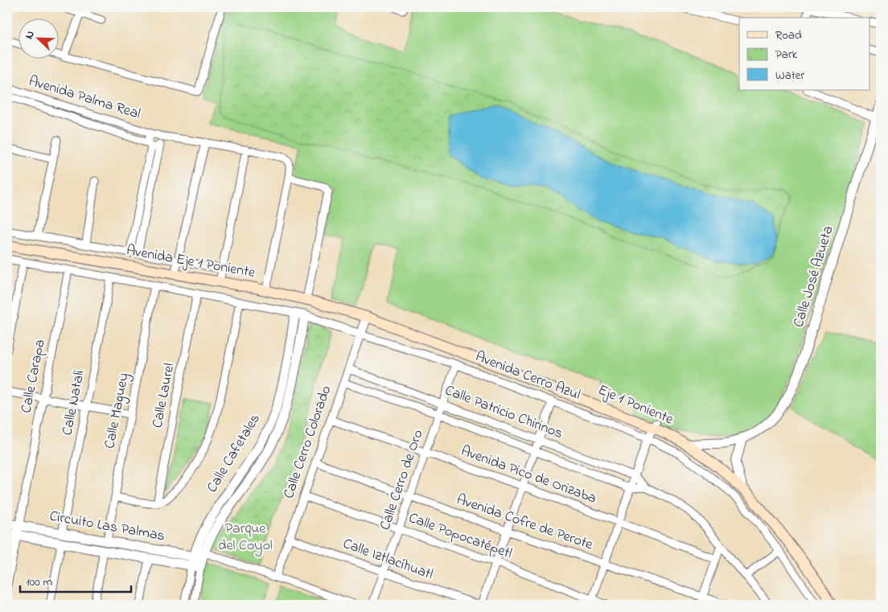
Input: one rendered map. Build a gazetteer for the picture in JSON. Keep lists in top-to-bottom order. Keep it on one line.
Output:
{"streets":{"main road":["Avenida Eje 1 Poniente","Eje 1 Poniente"],"street":["Avenida Palma Real","Calle José Azueta","Calle Carapa","Avenida Cerro Azul","Calle Laurel","Calle Natali","Calle Maguey","Calle Patricio Chirinos","Calle Cerro Colorado","Calle Cafetales","Avenida Pico de Orizaba","Calle Cerro de Oro","Avenida Cofre de Perote","Circuito Las Palmas","Calle Popocatépetl","Calle Iztlacíhuatl"]},"crossings":[["Avenida Eje 1 Poniente","Calle Carapa"],["Avenida Eje 1 Poniente","Avenida Cerro Azul"],["Avenida Eje 1 Poniente","Calle Laurel"],["Avenida Eje 1 Poniente","Calle Natali"],["Avenida Eje 1 Poniente","Eje 1 Poniente"],["Avenida Eje 1 Poniente","Calle Maguey"],["Avenida Eje 1 Poniente","Calle Cerro Colorado"],["Avenida Eje 1 Poniente","Calle Cafetales"],["Calle José Azueta","Eje 1 Poniente"],["Calle Carapa","Circuito Las Palmas"],["Avenida Cerro Azul","Calle Cerro Colorado"],["Avenida Cerro Azul","Calle Cafetales"],["Avenida Cerro Azul","Calle Cerro de Oro"],["Calle Laurel","Calle Cafetales"],["Calle Natali","Circuito Las Palmas"],["Eje 1 Poniente","Calle Cerro Colorado"],["Calle Maguey","Circuito Las Palmas"],["Calle Patricio Chirinos","Calle Cerro Colorado"],["Calle Patricio Chirinos","Calle Cerro de Oro"],["Calle Cerro Colorado","Avenida Pico de Orizaba"],["Calle Cerro Colorado","Avenida Cofre de Perote"],["Calle Cerro Colorado","Calle Popocatépetl"],["Calle Cerro Colorado","Calle Iztlacíhuatl"],["Calle Cafetales","Circuito Las Palmas"],["Avenida Pico de Orizaba","Calle Cerro de Oro"],["Calle Cerro de Oro","Avenida Cofre de Perote"],["Calle Cerro de Oro","Calle Popocatépetl"],["Calle Cerro de Oro","Calle Iztlacíhuatl"]],"parks":["Parque del Coyol"],"legend":["Road","Park","Water"],"scale_bar":"100 m","north":"top left"}
